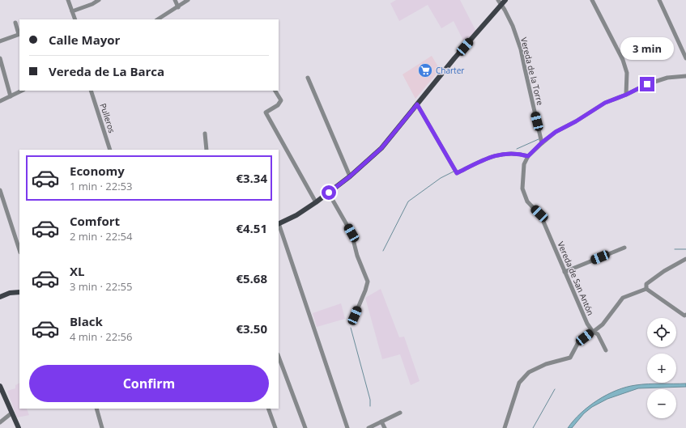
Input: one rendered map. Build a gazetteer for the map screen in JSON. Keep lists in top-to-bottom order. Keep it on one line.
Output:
{"streets":{"street":["Vereda de la Torre","Pulleros","Vereda de San Antón"]},"places":{"supermarket":["Charter"]},"page":{"banner":["Calle Mayor","Vereda de La Barca"],"bubble":"3 min","list":[{"name":"Economy","note":"1 min · 22:53","value":"€3.34"},{"name":"Comfort","note":"2 min · 22:54","value":"€4.51"},{"name":"XL","note":"3 min · 22:55","value":"€5.68"},{"name":"Black","note":"4 min · 22:56","value":"€3.50"}],"map_buttons":["+","−"],"buttons":"Confirm"}}
